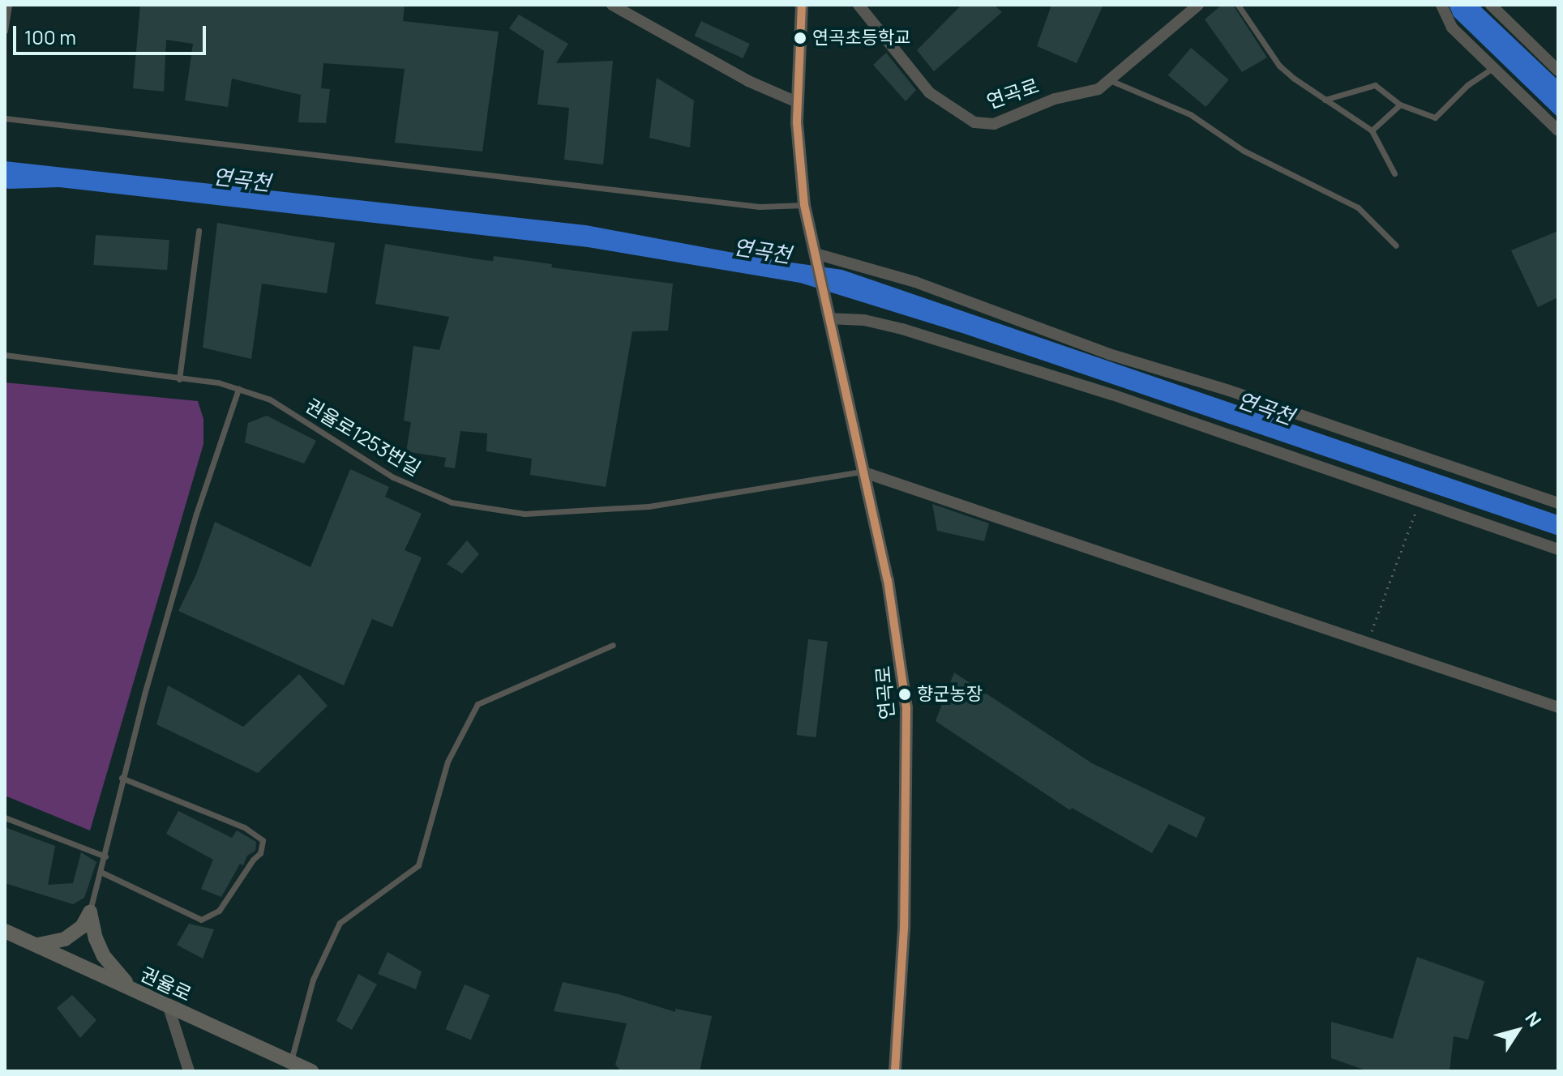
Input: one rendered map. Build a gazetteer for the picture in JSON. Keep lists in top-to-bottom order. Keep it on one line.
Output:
{"streets":{"main road":["권율로"],"street":["연곡로"],"lane":["권율로1253번길"]},"crossings":[["연곡로","권율로1253번길"]],"water":["연곡천"],"places":["연곡초등학교","향군농장"],"scale_bar":"100 m","north":"top right"}
